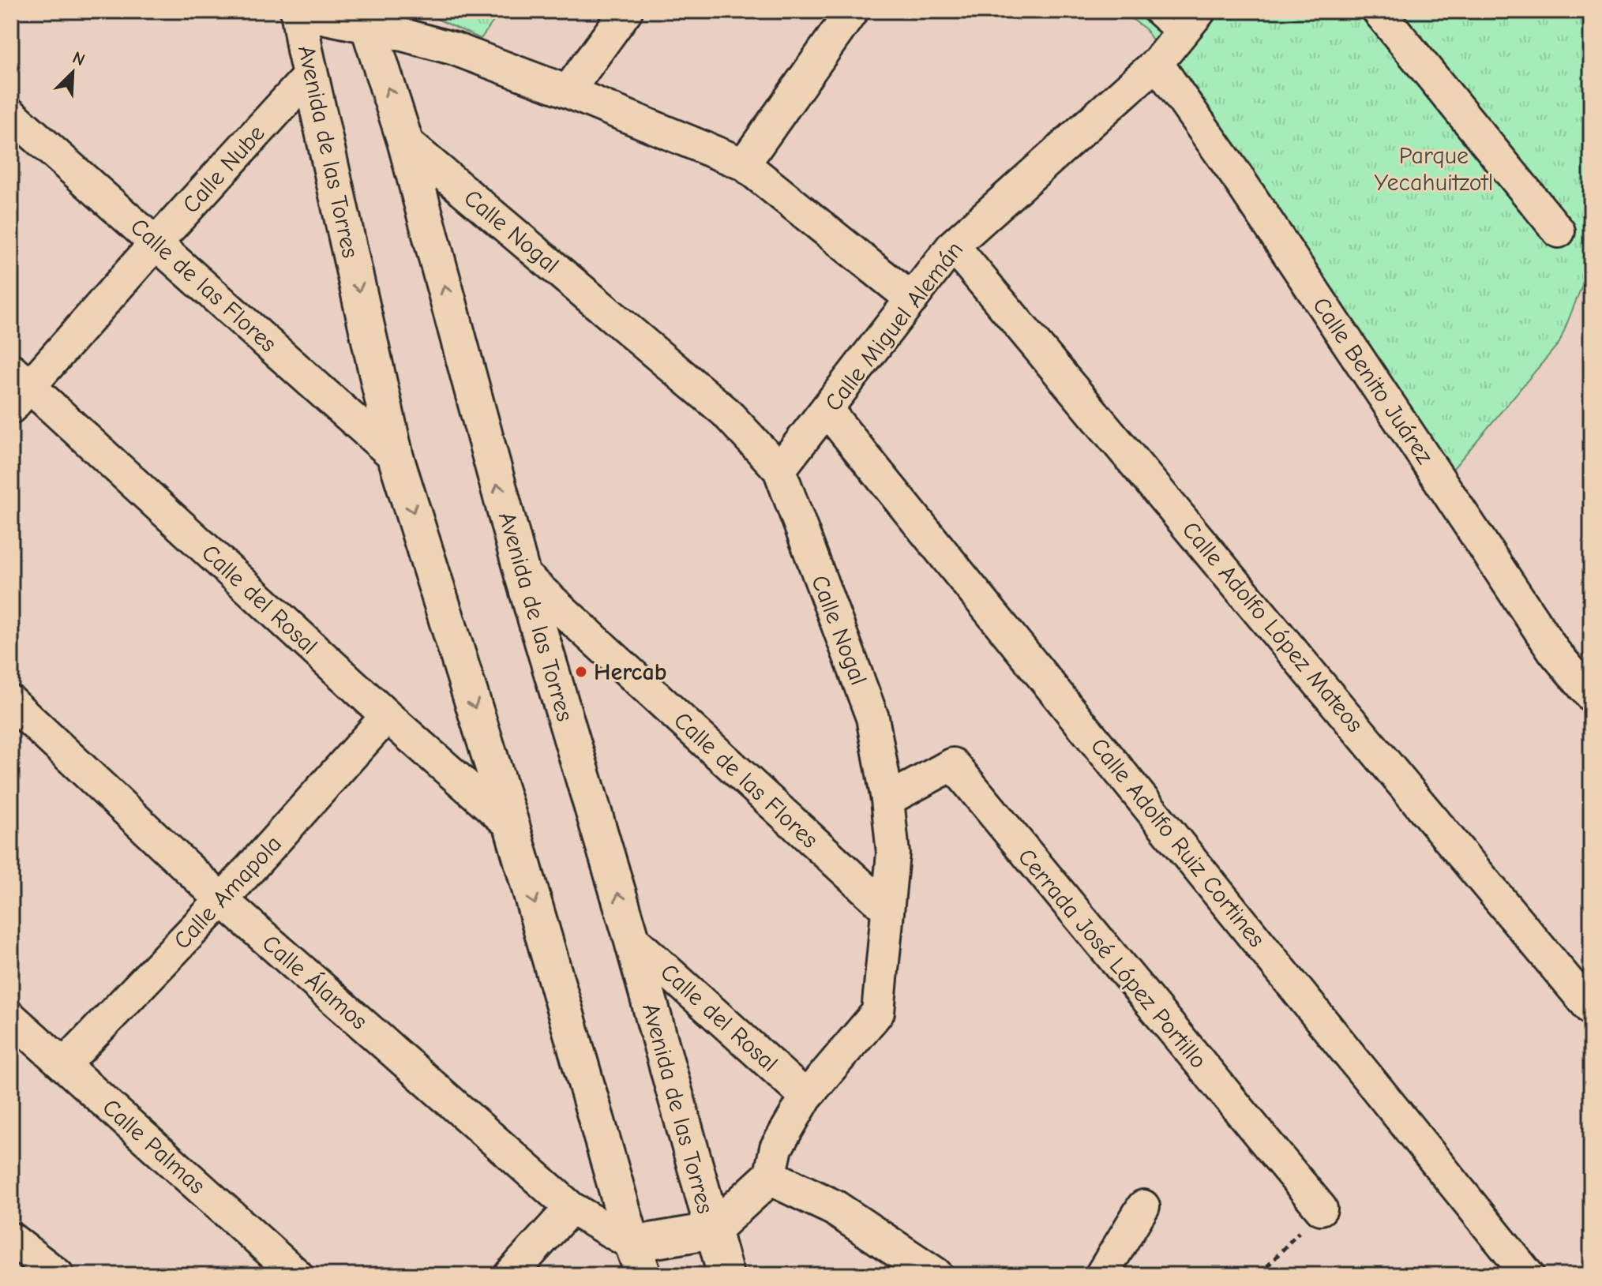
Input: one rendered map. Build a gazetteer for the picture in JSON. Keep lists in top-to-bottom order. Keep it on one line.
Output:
{"streets":{"street":["Avenida de las Torres","Calle Nube","Calle Nogal","Calle de las Flores","Calle Miguel Alemán","Calle Benito Juárez","Calle del Rosal","Calle Adolfo López Mateos","Calle Adolfo Ruiz Cortines","Calle Amapola","Cerrada José López Portillo","Calle Álamos","Calle Palmas"]},"crossings":[["Avenida de las Torres","Calle Nube"],["Avenida de las Torres","Calle Nogal"],["Avenida de las Torres","Calle de las Flores"],["Avenida de las Torres","Calle del Rosal"],["Avenida de las Torres","Calle Álamos"],["Calle Nube","Calle de las Flores"],["Calle Nube","Calle del Rosal"],["Calle Nogal","Calle de las Flores"],["Calle Nogal","Calle Miguel Alemán"],["Calle Nogal","Calle del Rosal"],["Calle Nogal","Cerrada José López Portillo"],["Calle Miguel Alemán","Calle Benito Juárez"],["Calle Miguel Alemán","Calle Adolfo López Mateos"],["Calle Miguel Alemán","Calle Adolfo Ruiz Cortines"],["Calle del Rosal","Calle Amapola"],["Calle Amapola","Calle Álamos"],["Calle Amapola","Calle Palmas"]],"parks":["Parque Yecahuitzotl"],"places":["Hercab"],"north":"top right"}
